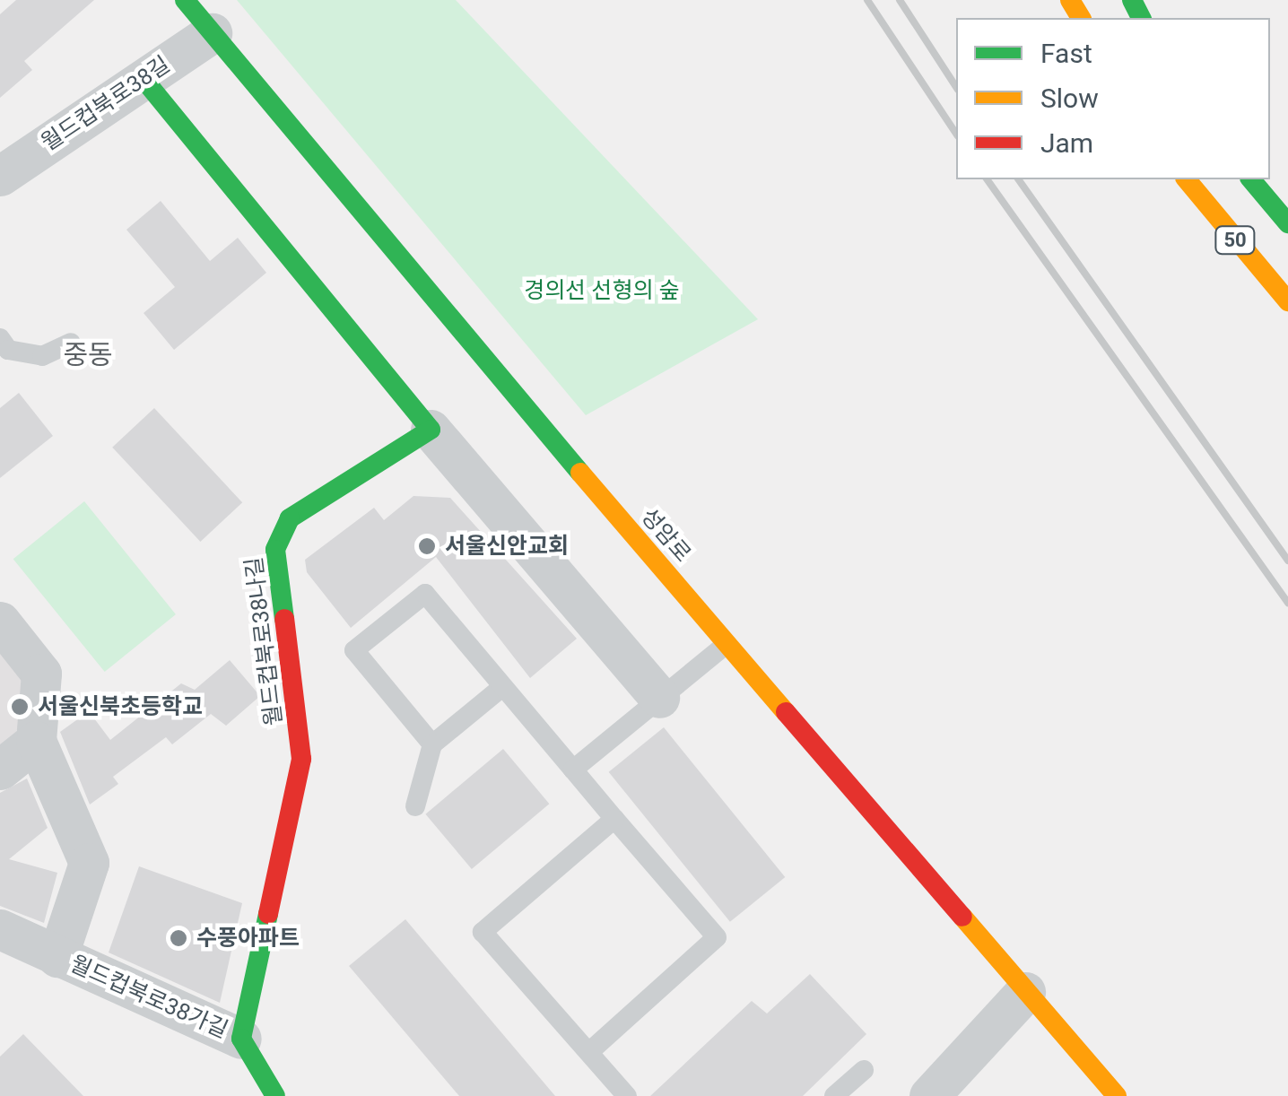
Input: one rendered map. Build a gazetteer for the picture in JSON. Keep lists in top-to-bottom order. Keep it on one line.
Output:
{"streets":{"main road":["50","성암로","월드컵북로38나길"],"street":["월드컵북로38길","월드컵북로38가길"]},"crossings":[["월드컵북로38길","성암로"],["월드컵북로38나길","월드컵북로38가길"]],"districts":["중동"],"parks":["경의선 선형의 숲"],"places":["서울신안교회","서울신북초등학교","수풍아파트"],"legend":["Fast","Slow","Jam"]}
